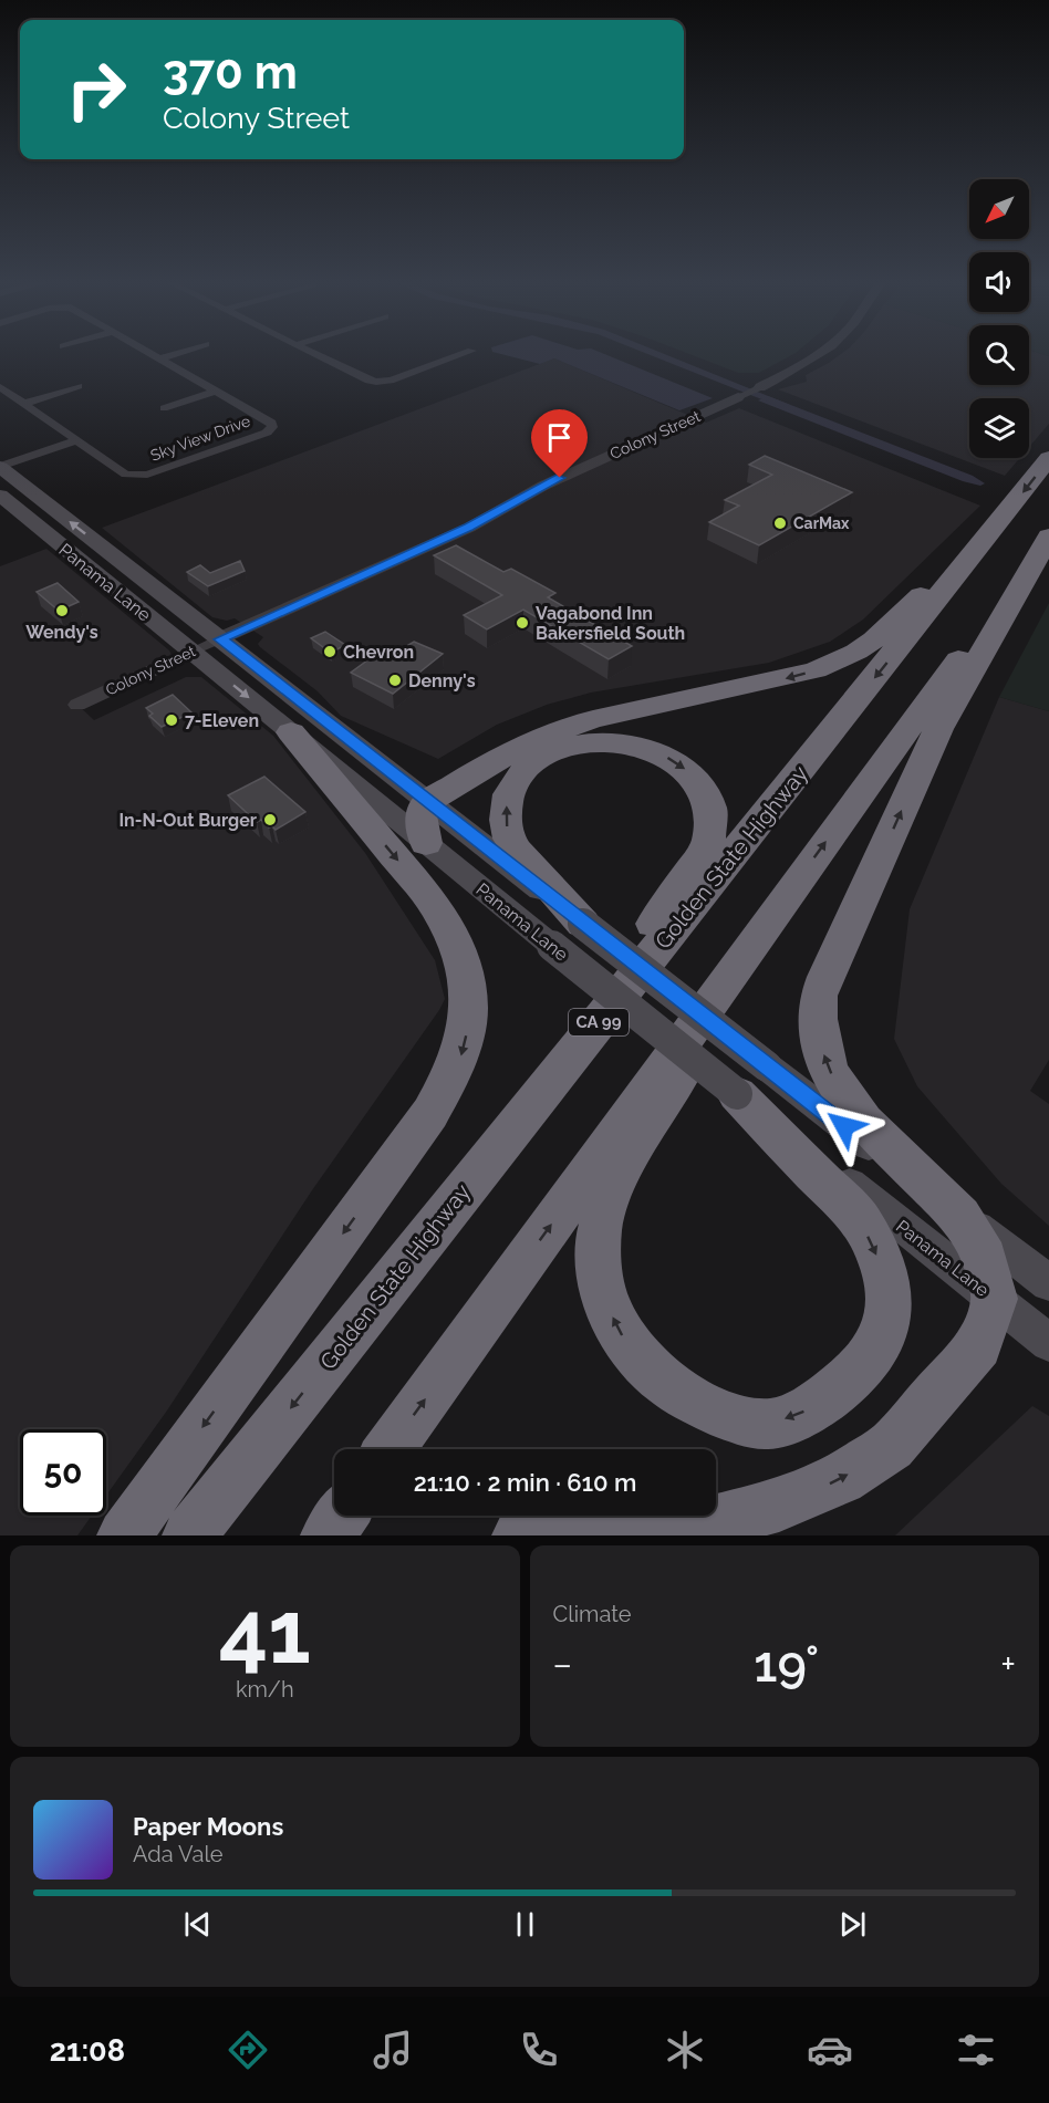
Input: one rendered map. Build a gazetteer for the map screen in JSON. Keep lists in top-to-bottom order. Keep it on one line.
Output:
{"streets":{"highway":["Golden State Highway","CA 99"],"main road":["Panama Lane"],"street":["Colony Street","Sky View Drive"]},"crossings":[["Colony Street","Panama Lane"]],"places":["CarMax","Wendy's","Vagabond Inn Bakersfield South","Chevron","Denny's","7-Eleven","In-N-Out Burger"],"north":"bottom left","page":{"turn":["370 m","Colony Street"],"limit":"50","trip":"21:10 · 2 min · 610 m","tile":[["41","km/h"],"Climate"],"heat":["−","19°","+"],"song":["Paper Moons","Ada Vale"],"tabs":"21:08"}}
